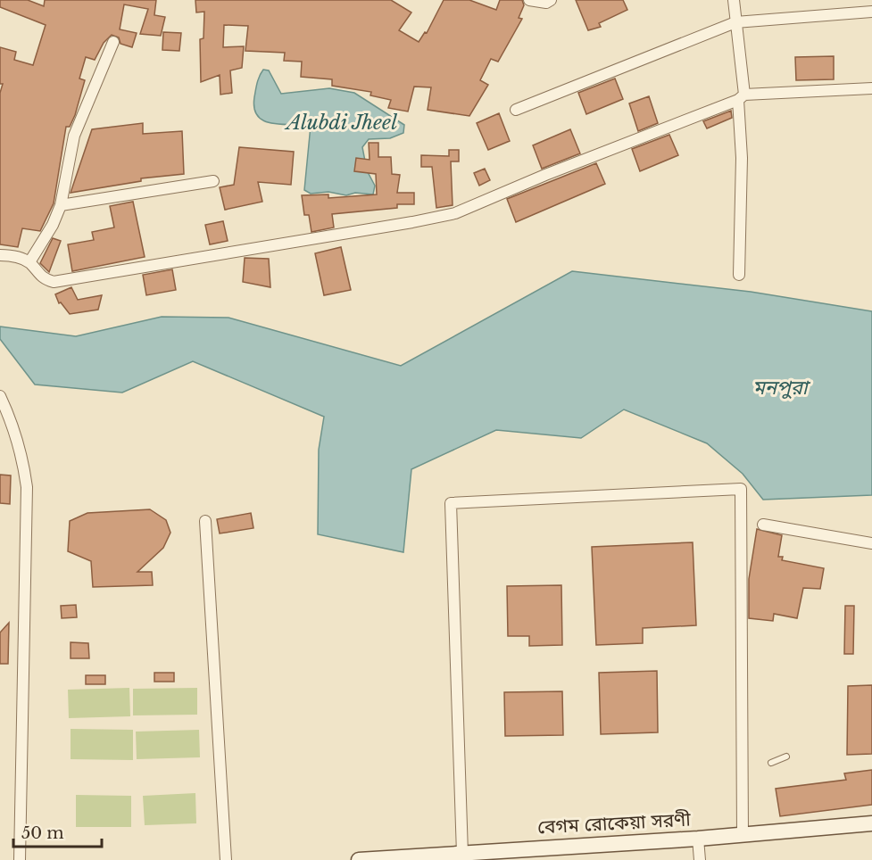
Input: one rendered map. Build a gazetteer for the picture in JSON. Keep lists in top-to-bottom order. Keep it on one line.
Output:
{"streets":{"street":["বেগম রোকেয়া সরণী"]},"water":["Alubdi Jheel","মনপুরা"],"scale_bar":"50 m"}
